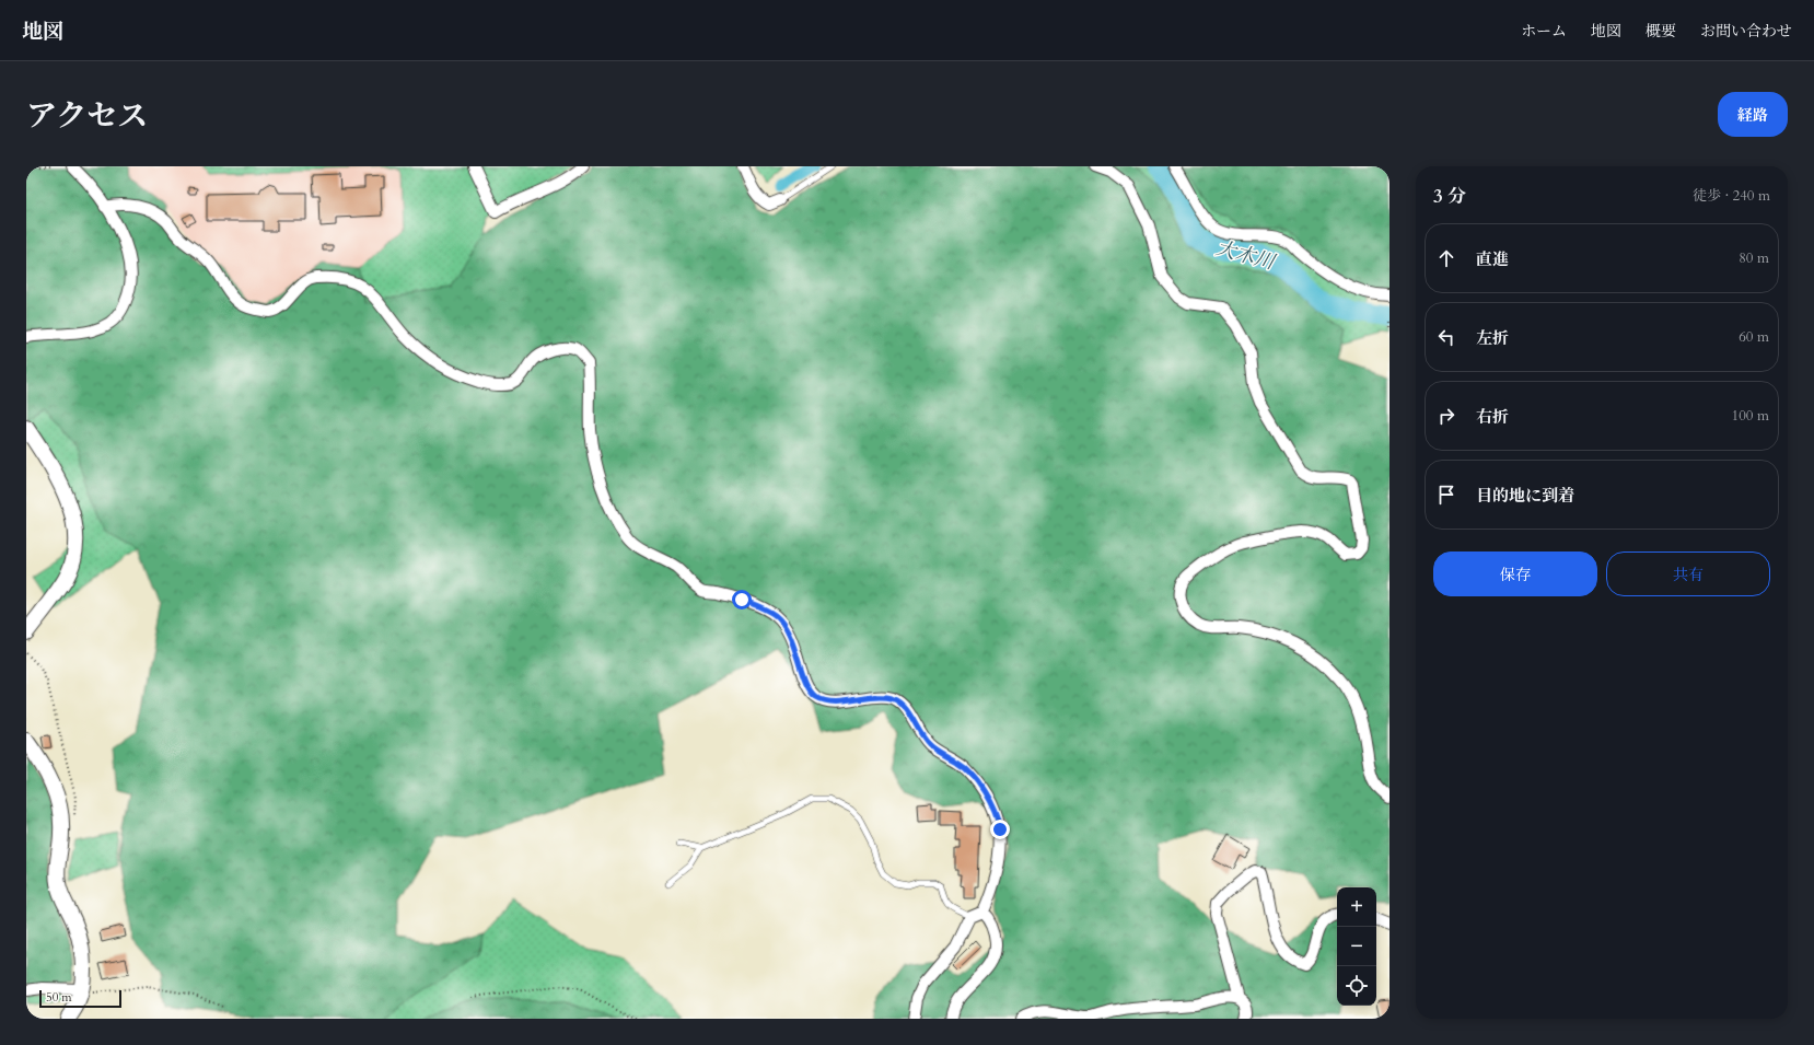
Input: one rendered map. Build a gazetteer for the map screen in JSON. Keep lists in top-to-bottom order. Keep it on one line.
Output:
{"water":["大木川"],"scale_bar":"50 m","page":{"header":"地図","nav":["ホーム","地図","概要","お問い合わせ"],"title":"アクセス","buttons":["経路",["保存","共有"]],"heading":["3 分","徒歩 · 240 m"],"list":[["直進","80 m"],["左折","60 m"],["右折","100 m"],"目的地に到着"],"map_buttons":["+","−"],"scale":"50 m"}}
